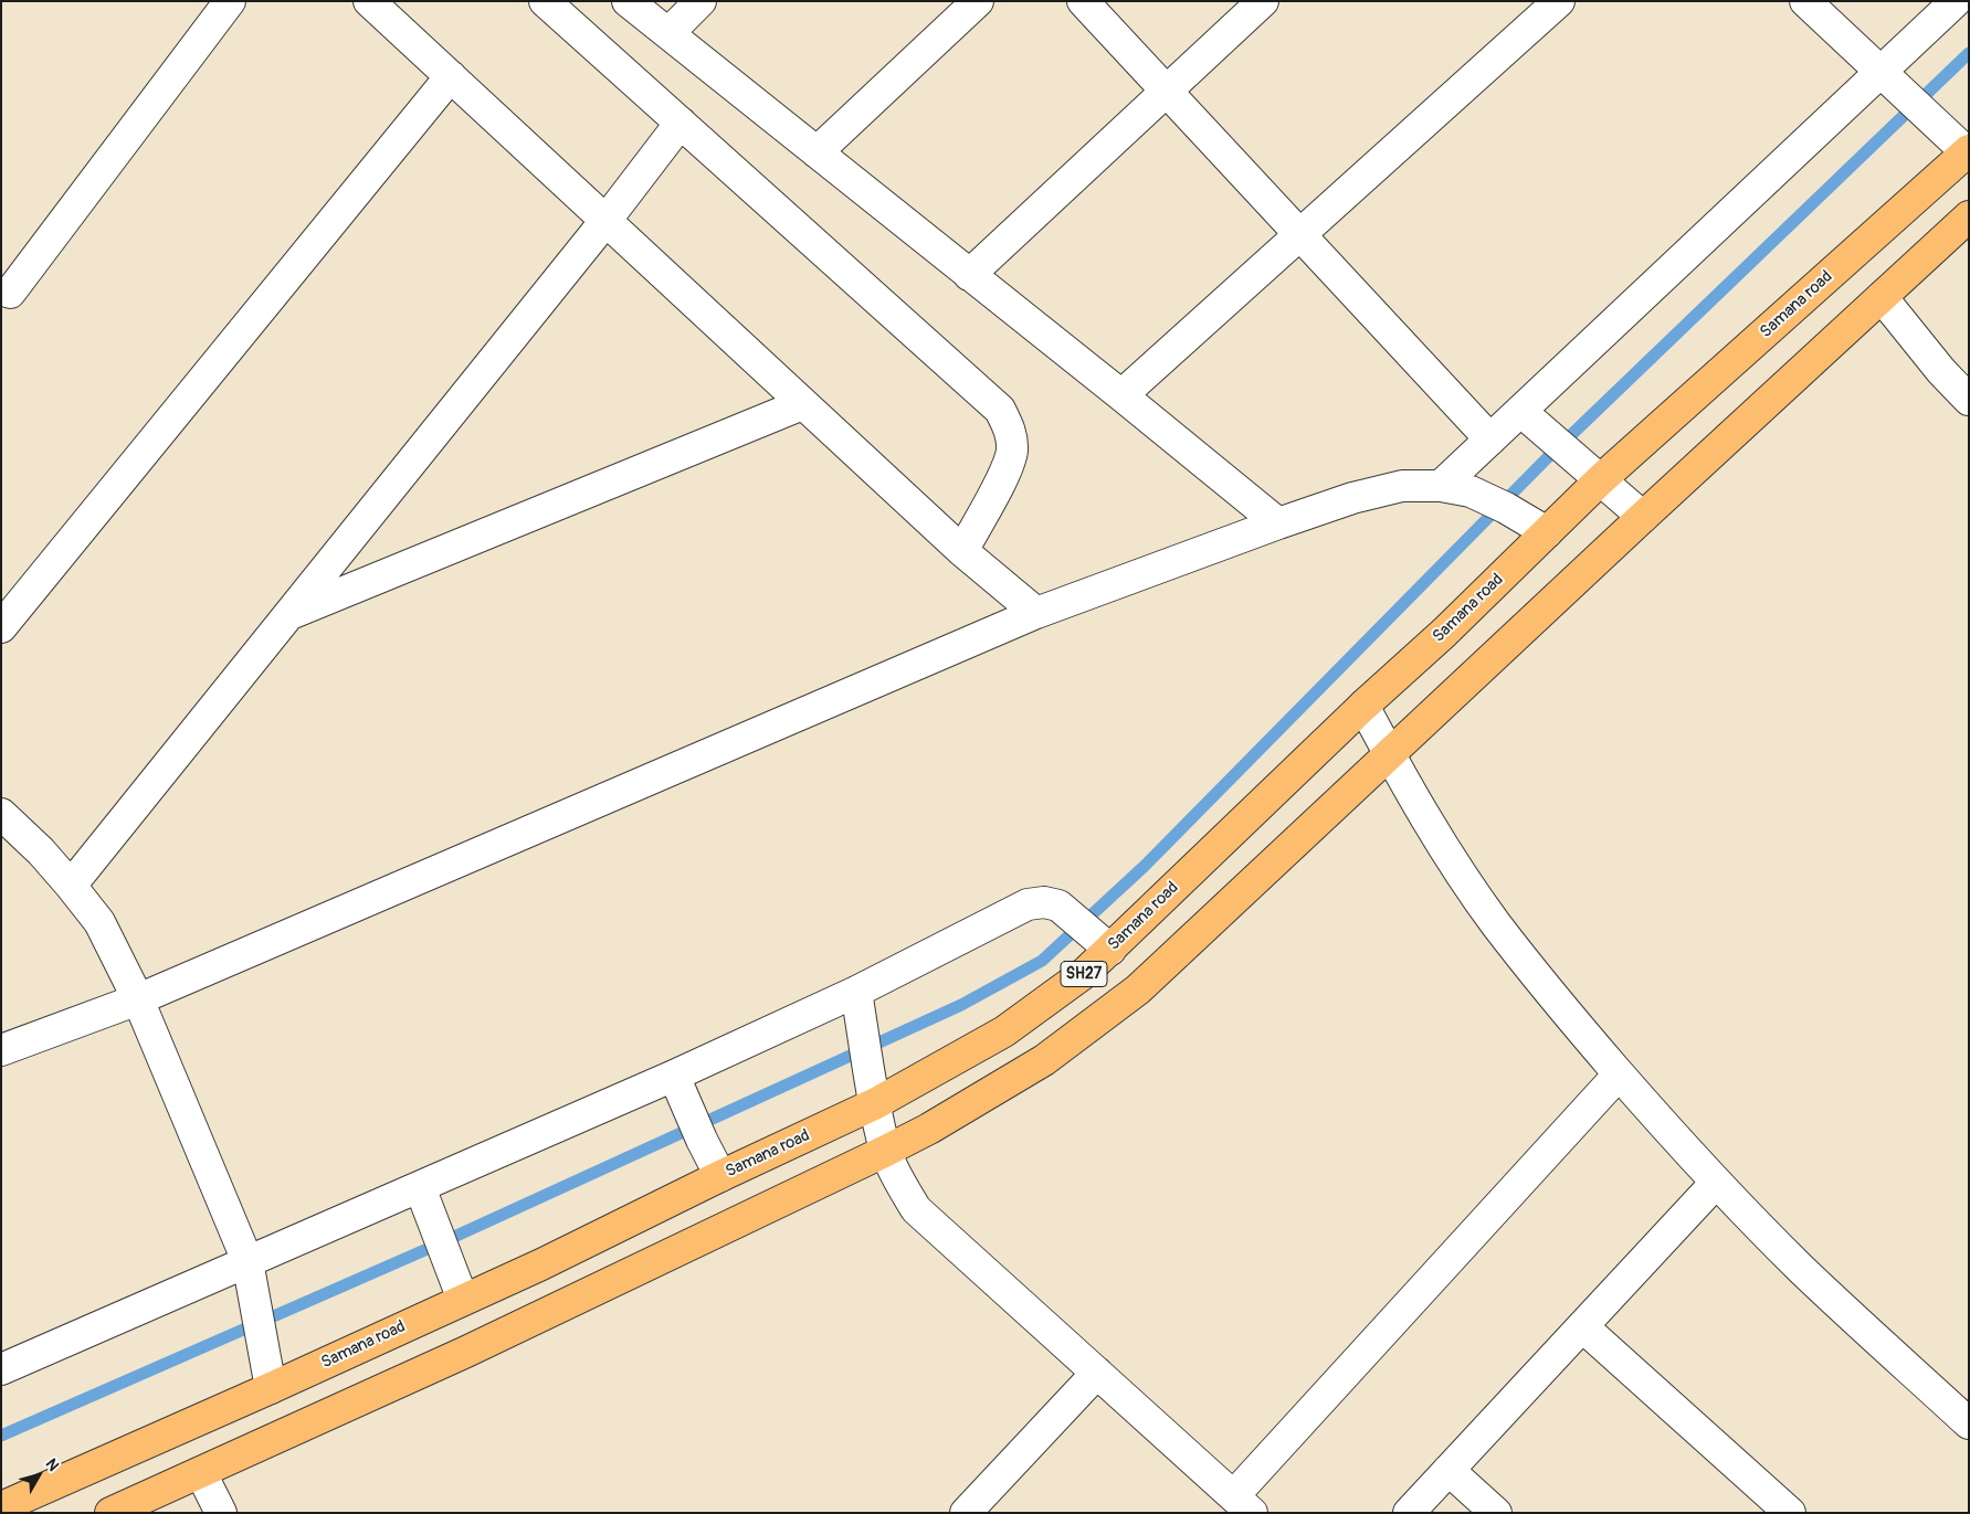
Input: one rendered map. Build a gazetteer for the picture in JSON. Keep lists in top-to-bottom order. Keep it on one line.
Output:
{"streets":{"main road":["Samana road","SH27"]},"north":"top right"}
